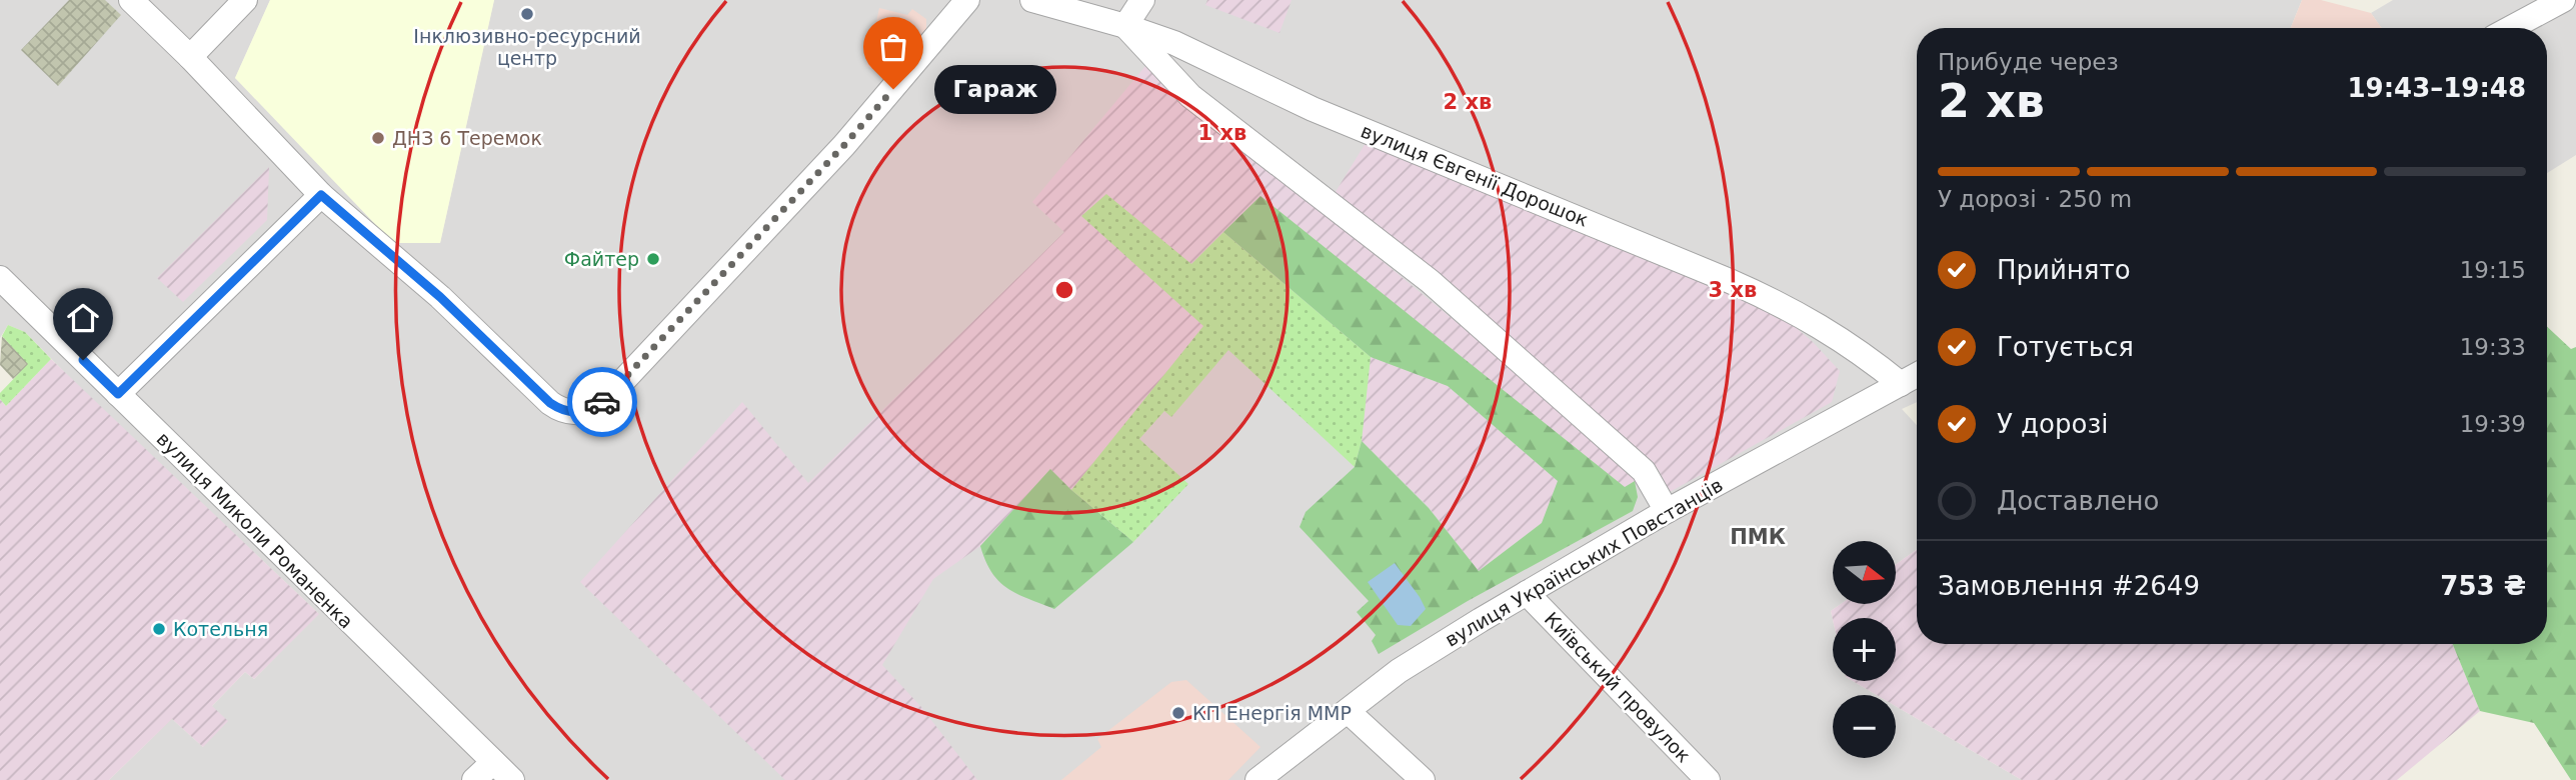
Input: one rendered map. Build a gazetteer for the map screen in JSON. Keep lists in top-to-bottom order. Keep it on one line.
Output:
{"streets":{"street":["вулиця Євгенії Дорошок","вулиця Миколи Романенка","вулиця Українських Повстанців","Київський провулок"]},"crossings":[["вулиця Євгенії Дорошок","вулиця Українських Повстанців"],["вулиця Українських Повстанців","Київський провулок"]],"districts":["ПМК"],"places":["Інклюзивно-ресурсний центр","Гараж","ДНЗ 6 Теремок","Файтер","Котельня","КП Енергія ММР"],"north":"right","page":{"heading":["2 хв","Прибуде через","19:43–19:48"],"panel":["Замовлення #2649","753 ₴"],"bubble":"Гараж","bar":"У дорозі · 250 m","list":[["Прийнято","19:15"],["Готується","19:33"],["У дорозі","19:39"],"Доставлено"],"map_buttons":["+","−"]},"rings":["2 хв","1 хв","3 хв"]}
